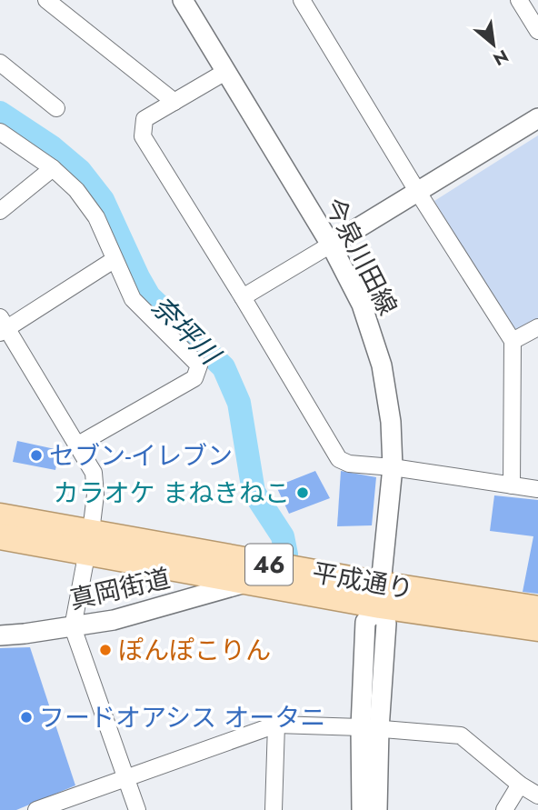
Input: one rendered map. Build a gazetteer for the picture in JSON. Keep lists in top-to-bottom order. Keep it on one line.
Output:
{"streets":{"main road":["46","平成通り"],"street":["今泉川田線","真岡街道"]},"crossings":[["今泉川田線","平成通り"],["平成通り","真岡街道"]],"water":["奈坪川"],"places":["セブン-イレブン","カラオケ まねきねこ","ぽんぽこりん","フードオアシス オータニ"],"north":"bottom right"}
